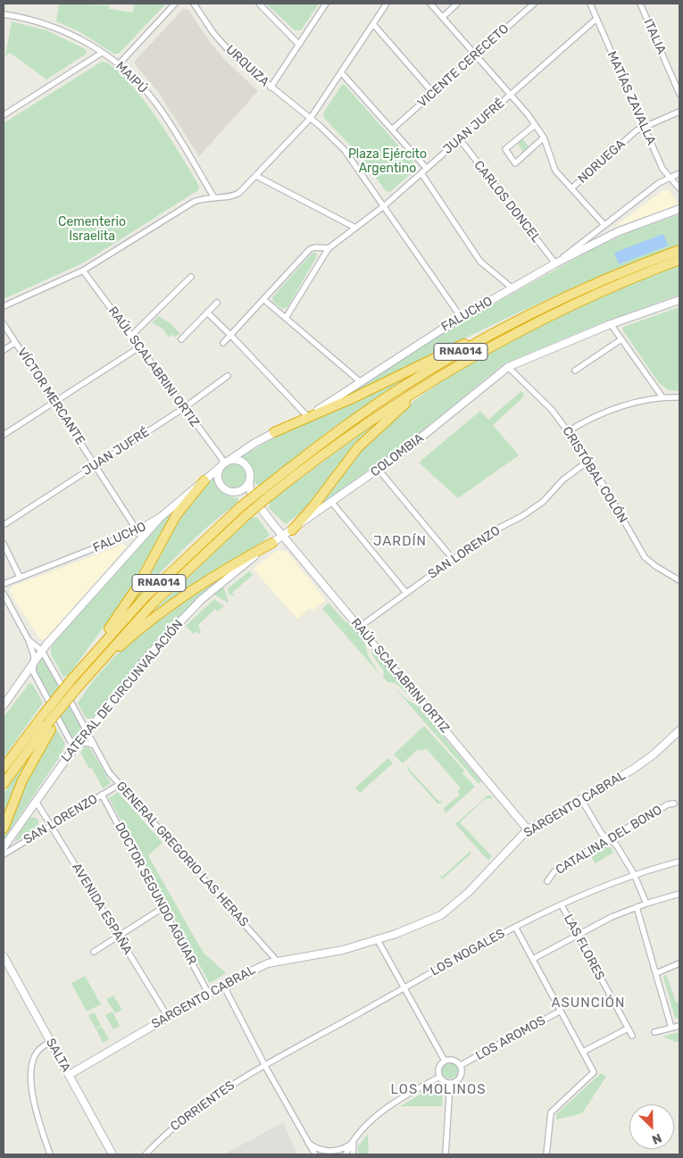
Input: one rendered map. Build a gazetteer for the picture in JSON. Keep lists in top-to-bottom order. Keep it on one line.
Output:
{"streets":{"highway":["RNA014"],"street":["ITALIA","URQUIZA","VICENTE CERECETO","MAIPÚ","MATÍAS ZAVALLA","JUAN JUFRÉ","NORUEGA","CARLOS DONCEL","FALUCHO","RAÚL SCALABRINI ORTIZ","VÍCTOR MERCANTE","COLOMBIA","CRISTÓBAL COLÓN","SAN LORENZO","LATERAL DE CIRCUNVALACIÓN","SARGENTO CABRAL","CATALINA DEL BONO","GENERAL GREGORIO LAS HERAS","DOCTOR SEGUNDO AGUIAR","AVENIDA ESPAÑA","LAS FLORES","LOS NOGALES","LOS AROMOS","SALTA","CORRIENTES"]},"crossings":[["URQUIZA","JUAN JUFRÉ"],["URQUIZA","FALUCHO"],["MATÍAS ZAVALLA","JUAN JUFRÉ"],["MATÍAS ZAVALLA","NORUEGA"],["MATÍAS ZAVALLA","FALUCHO"],["JUAN JUFRÉ","CARLOS DONCEL"],["JUAN JUFRÉ","RAÚL SCALABRINI ORTIZ"],["JUAN JUFRÉ","VÍCTOR MERCANTE"],["CARLOS DONCEL","FALUCHO"],["FALUCHO","RAÚL SCALABRINI ORTIZ"],["FALUCHO","VÍCTOR MERCANTE"],["RAÚL SCALABRINI ORTIZ","COLOMBIA"],["RAÚL SCALABRINI ORTIZ","SAN LORENZO"],["RAÚL SCALABRINI ORTIZ","LATERAL DE CIRCUNVALACIÓN"],["RAÚL SCALABRINI ORTIZ","SARGENTO CABRAL"],["COLOMBIA","CRISTÓBAL COLÓN"],["COLOMBIA","LATERAL DE CIRCUNVALACIÓN"],["CRISTÓBAL COLÓN","SAN LORENZO"],["SAN LORENZO","GENERAL GREGORIO LAS HERAS"],["SAN LORENZO","DOCTOR SEGUNDO AGUIAR"],["SAN LORENZO","AVENIDA ESPAÑA"],["LATERAL DE CIRCUNVALACIÓN","GENERAL GREGORIO LAS HERAS"],["LATERAL DE CIRCUNVALACIÓN","AVENIDA ESPAÑA"],["SARGENTO CABRAL","GENERAL GREGORIO LAS HERAS"],["SARGENTO CABRAL","DOCTOR SEGUNDO AGUIAR"],["SARGENTO CABRAL","AVENIDA ESPAÑA"],["SARGENTO CABRAL","SALTA"],["LAS FLORES","LOS NOGALES"],["LOS NOGALES","CORRIENTES"]],"districts":["JARDÍN","ASUNCIÓN","LOS MOLINOS"],"parks":["Plaza Ejército Argentino","Cementerio Israelita"],"north":"bottom right"}
